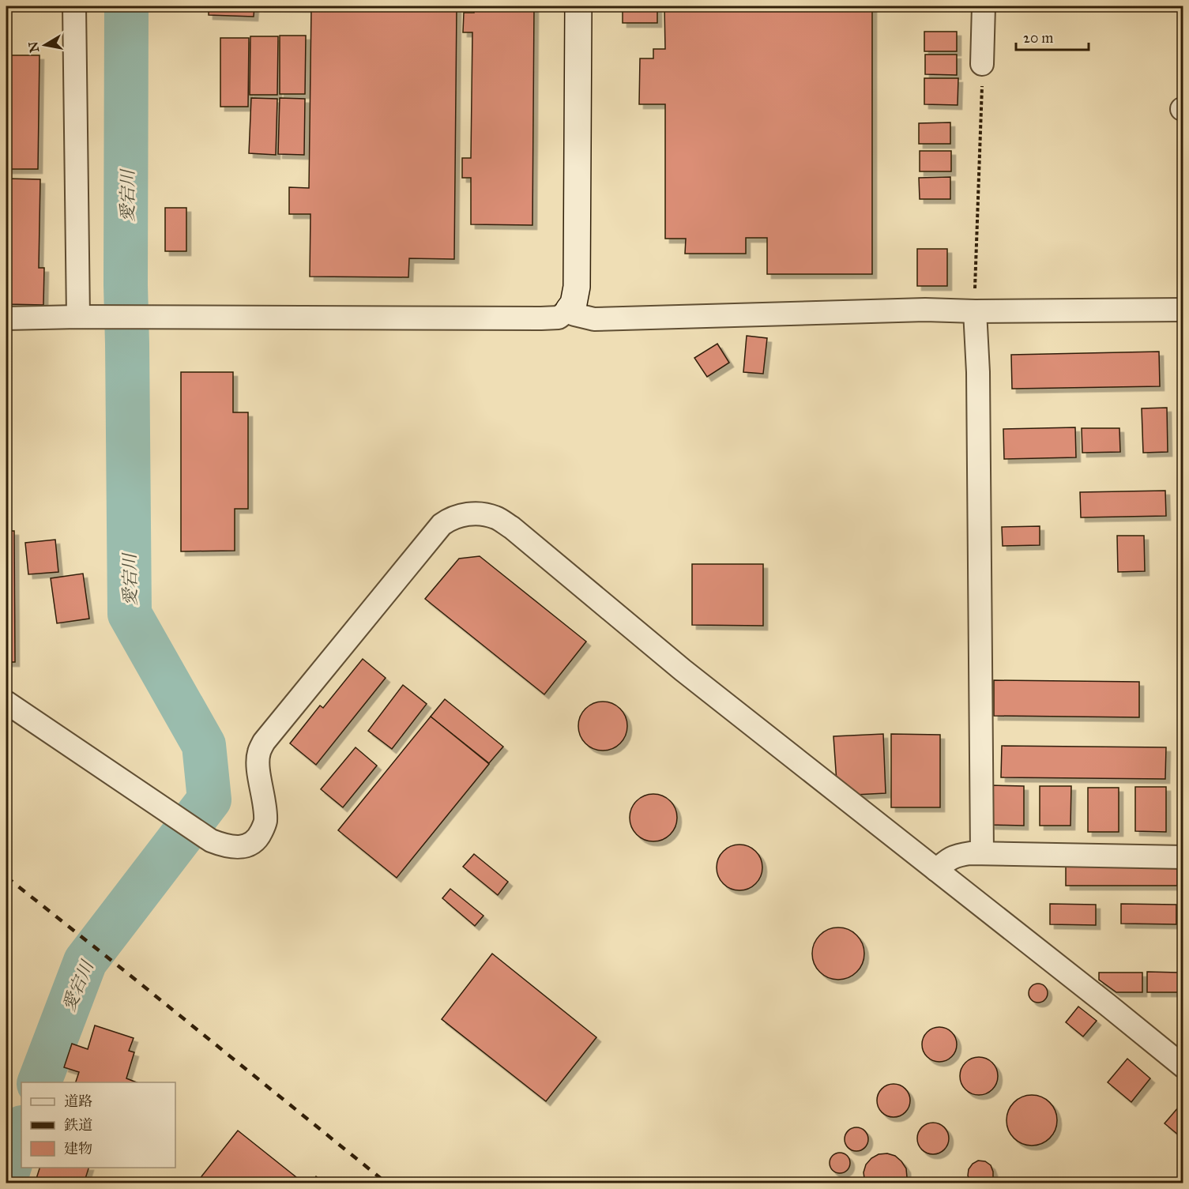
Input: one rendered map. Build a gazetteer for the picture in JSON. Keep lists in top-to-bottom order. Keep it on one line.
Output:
{"water":["愛宕川"],"legend":["道路","鉄道","建物"],"scale_bar":"20 m","north":"left"}
